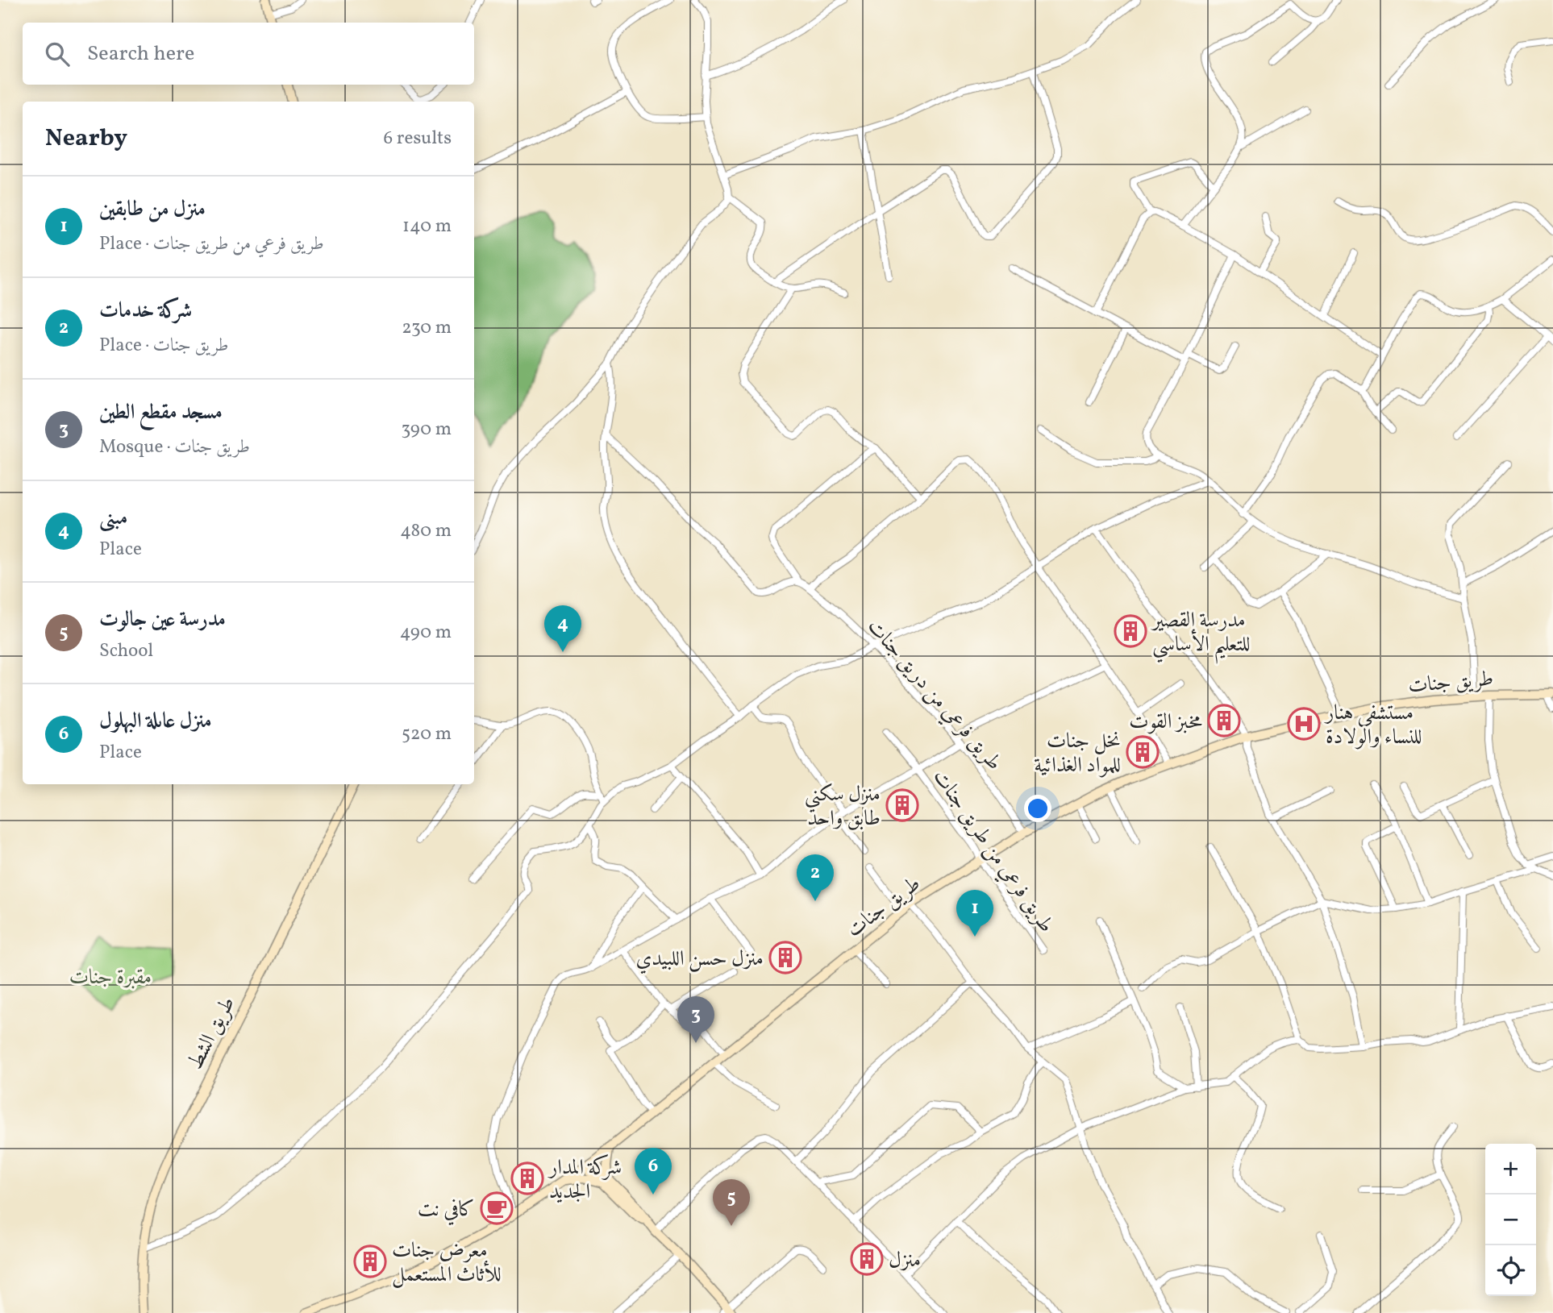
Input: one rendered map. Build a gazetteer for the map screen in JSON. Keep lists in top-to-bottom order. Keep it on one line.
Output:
{"streets":{"street":["طريق جنات","طريق فرعي من دريق جنات","طريق فرعي من طريق جنات","طريق الشط"]},"crossings":[["طريق جنات","طريق فرعي من دريق جنات"],["طريق جنات","طريق فرعي من طريق جنات"]],"parks":["مقبرة جنات"],"places":{"building":["مدرسة القصير للتعليم الأساسي","مخبز القوت","نخل جنات للمواد الغذائية","منزل سكني طابق واحد","منزل حسن اللبيدي","شركة المدار الجديد","منزل","معرض جنات للأثاث المستعمل"],"hospital":["مستشفى هنار للنساء والولادة"],"cafe":["كافي نت"]},"page":{"search":"Search here","heading":["Nearby","6 results"],"list":[{"mark":"1","name":"منزل من طابقين","note":"Place · طريق فرعي من طريق جنات","value":"140 m"},{"mark":"2","name":"شركة خدمات","note":"Place · طريق جنات","value":"230 m"},{"mark":"3","name":"مسجد مقطع الطين","note":"Mosque · طريق جنات","value":"390 m"},{"mark":"4","name":"مبنى","note":"Place","value":"480 m"},{"mark":"5","name":"مدرسة عين جالوت","note":"School","value":"490 m"},{"mark":"6","name":"منزل عاىلة البهلول","note":"Place","value":"520 m"}],"pins":["4","2","1","3","6","5"],"map_buttons":["+","−"]}}
